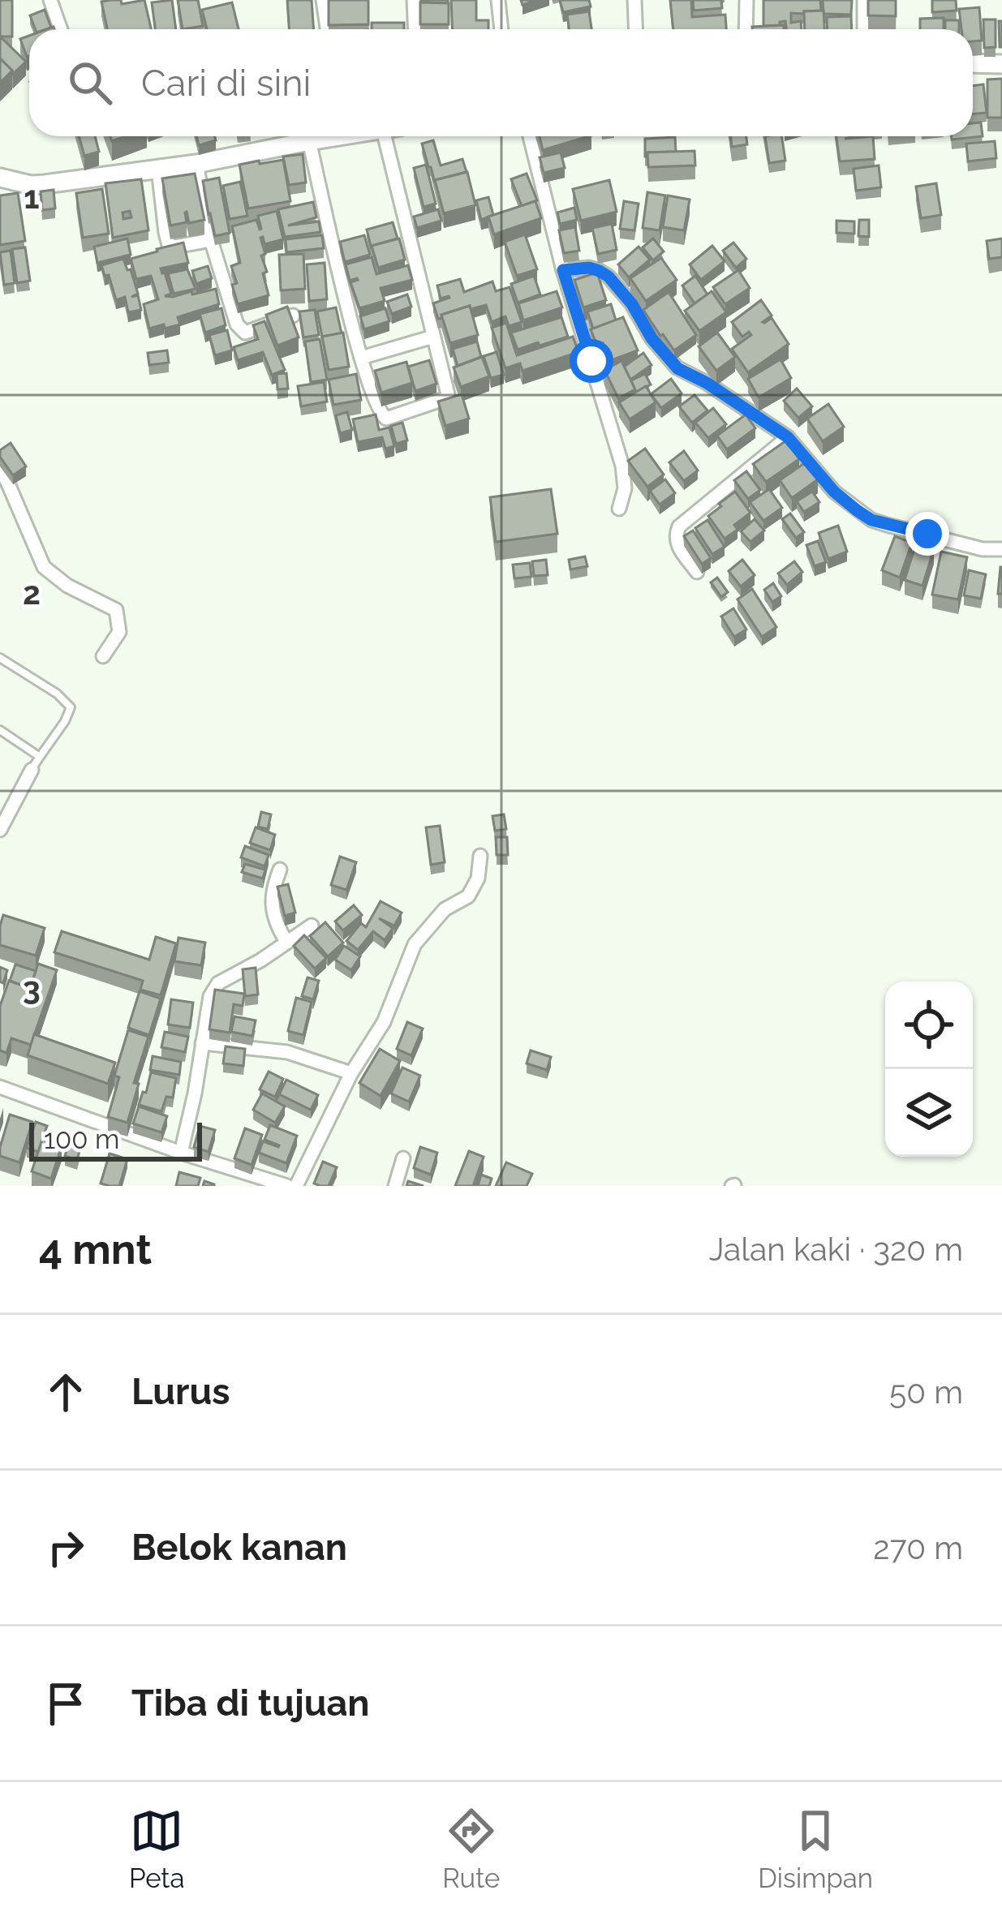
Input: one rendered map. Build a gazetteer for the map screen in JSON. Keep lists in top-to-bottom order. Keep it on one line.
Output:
{"scale_bar":"100 m","page":{"search":"Cari di sini","scale":"100 m","heading":["4 mnt","Jalan kaki · 320 m"],"list":[["Lurus","50 m"],["Belok kanan","270 m"],"Tiba di tujuan"],"nav":["Peta","Rute","Disimpan"]},"grid":{"rows":["1","2","3"]}}
